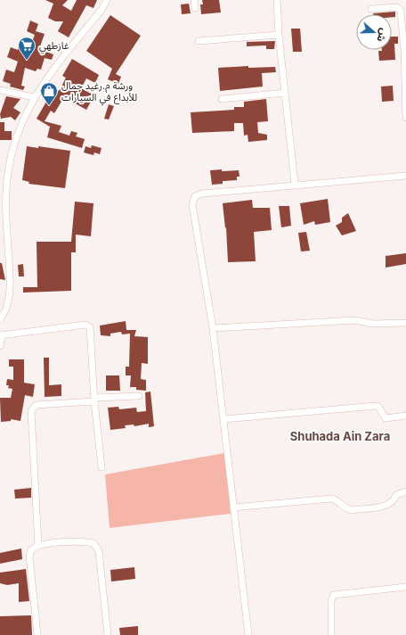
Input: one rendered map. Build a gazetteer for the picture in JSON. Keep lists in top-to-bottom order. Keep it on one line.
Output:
{"districts":["Shuhada Ain Zara"],"places":{"supermarket":["غازطهي"],"shop":["ورشة م.رغيد جمال للأبداع في السيارات"]},"north":"right"}
